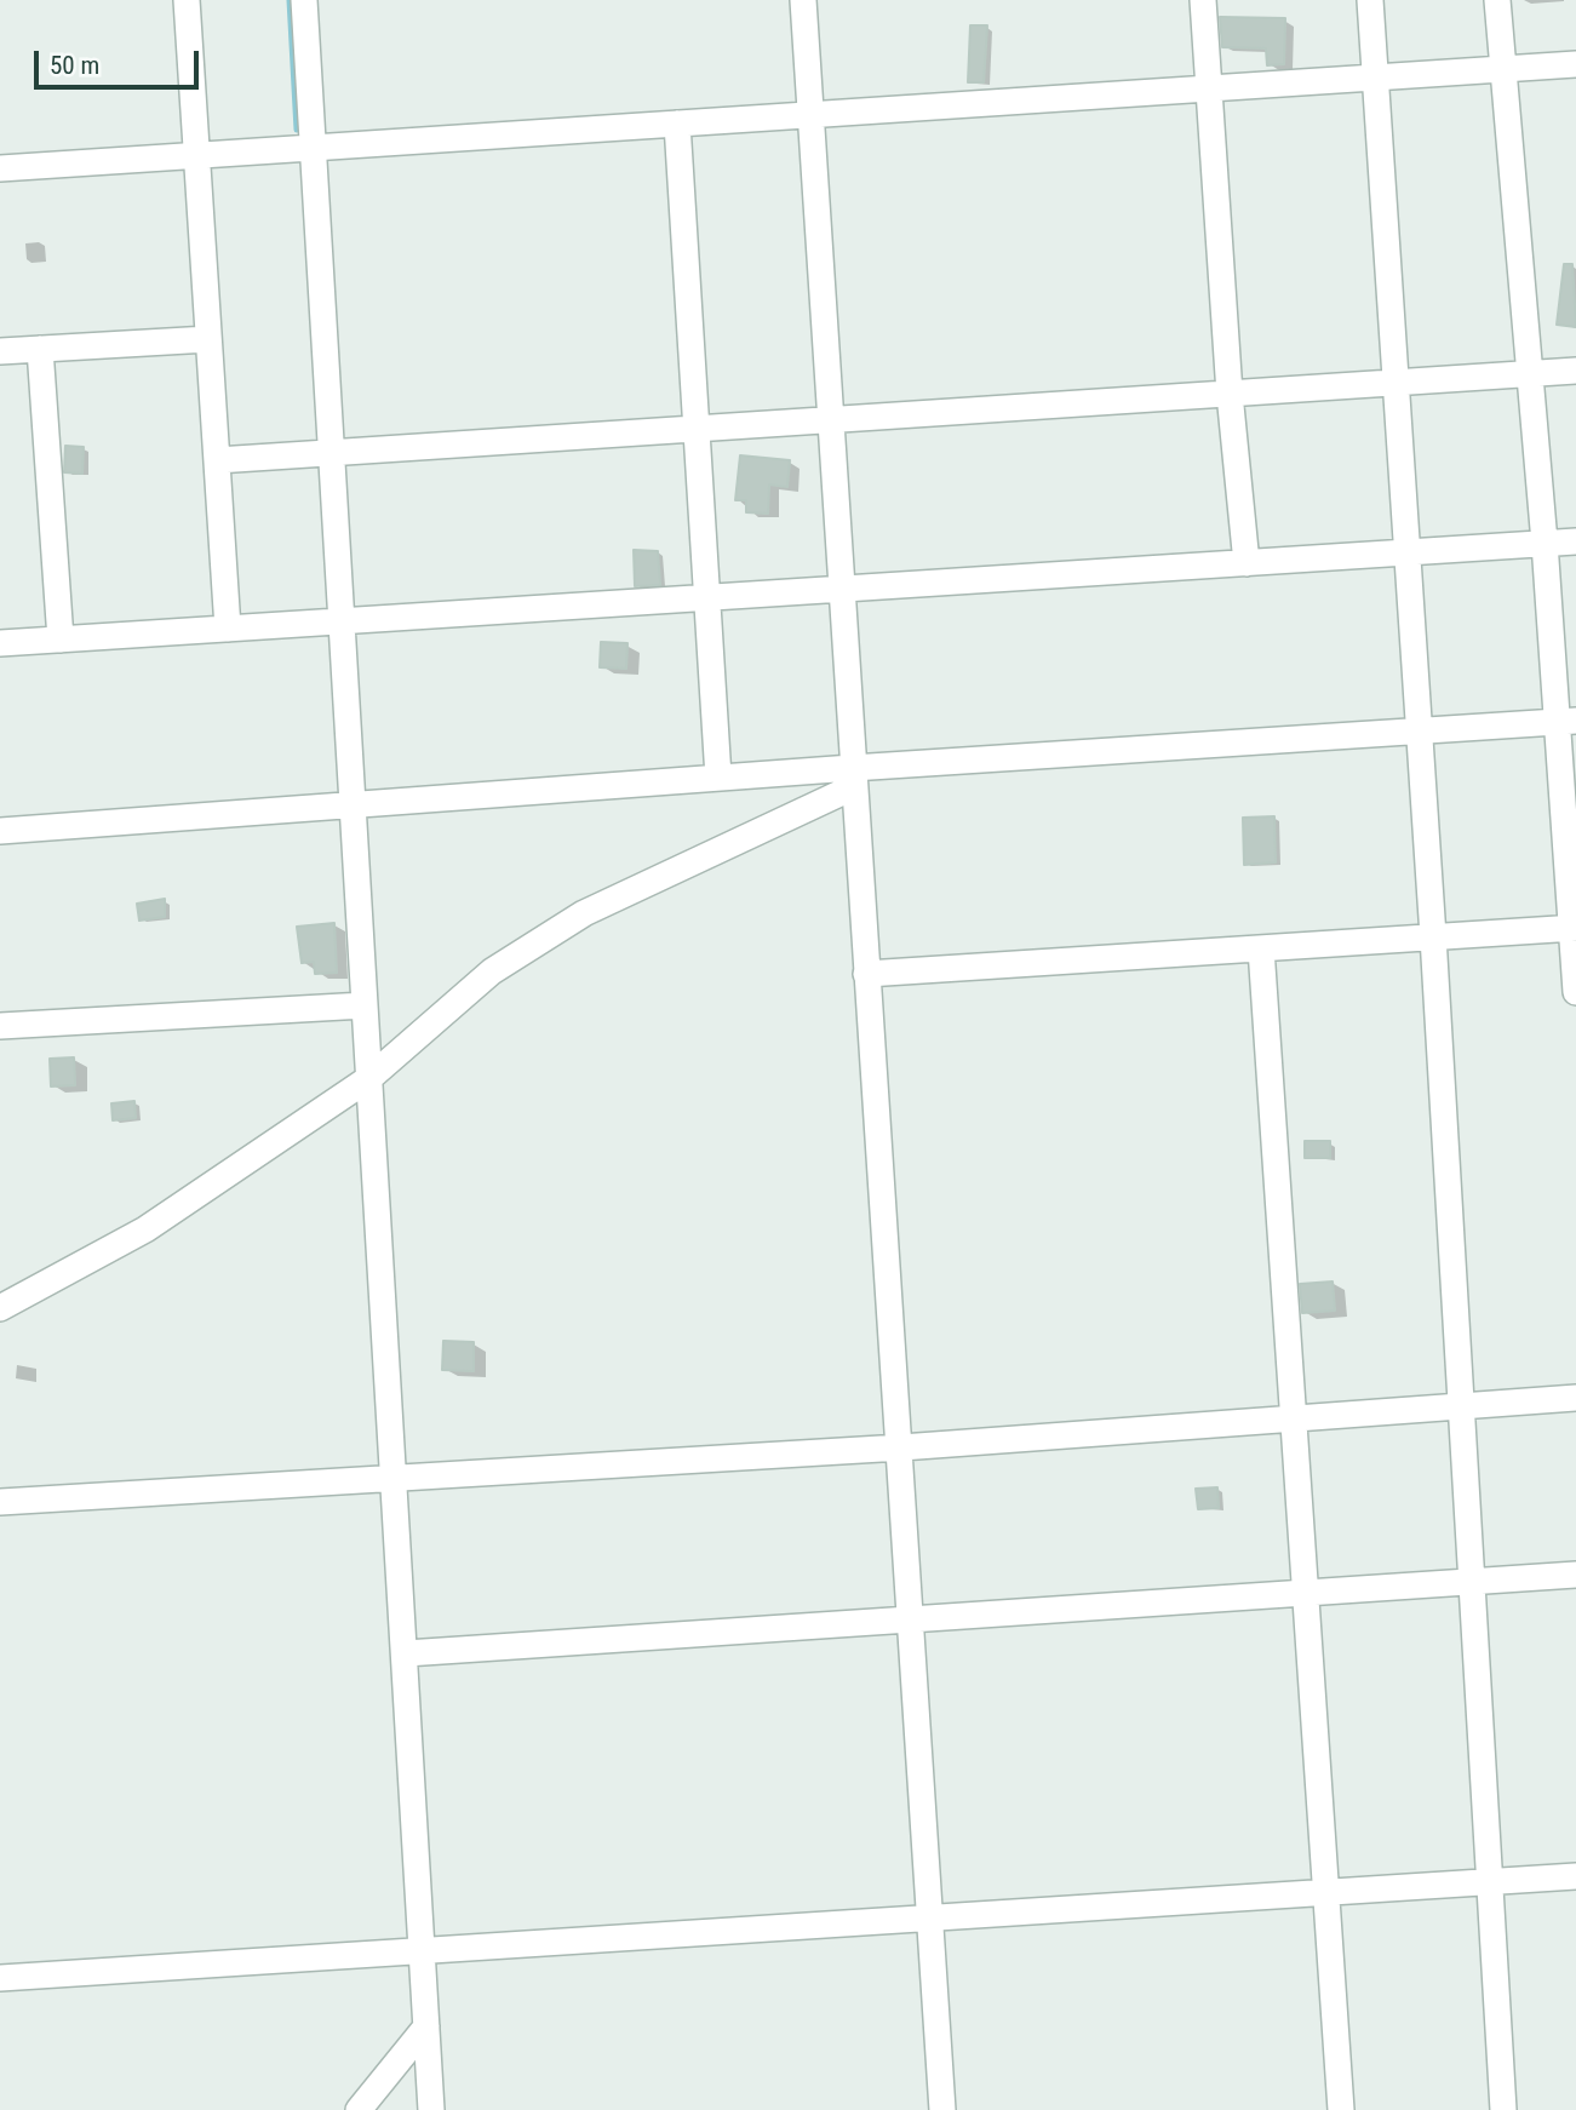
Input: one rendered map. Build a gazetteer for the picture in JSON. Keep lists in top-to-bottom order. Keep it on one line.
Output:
{"scale_bar":"50 m"}
